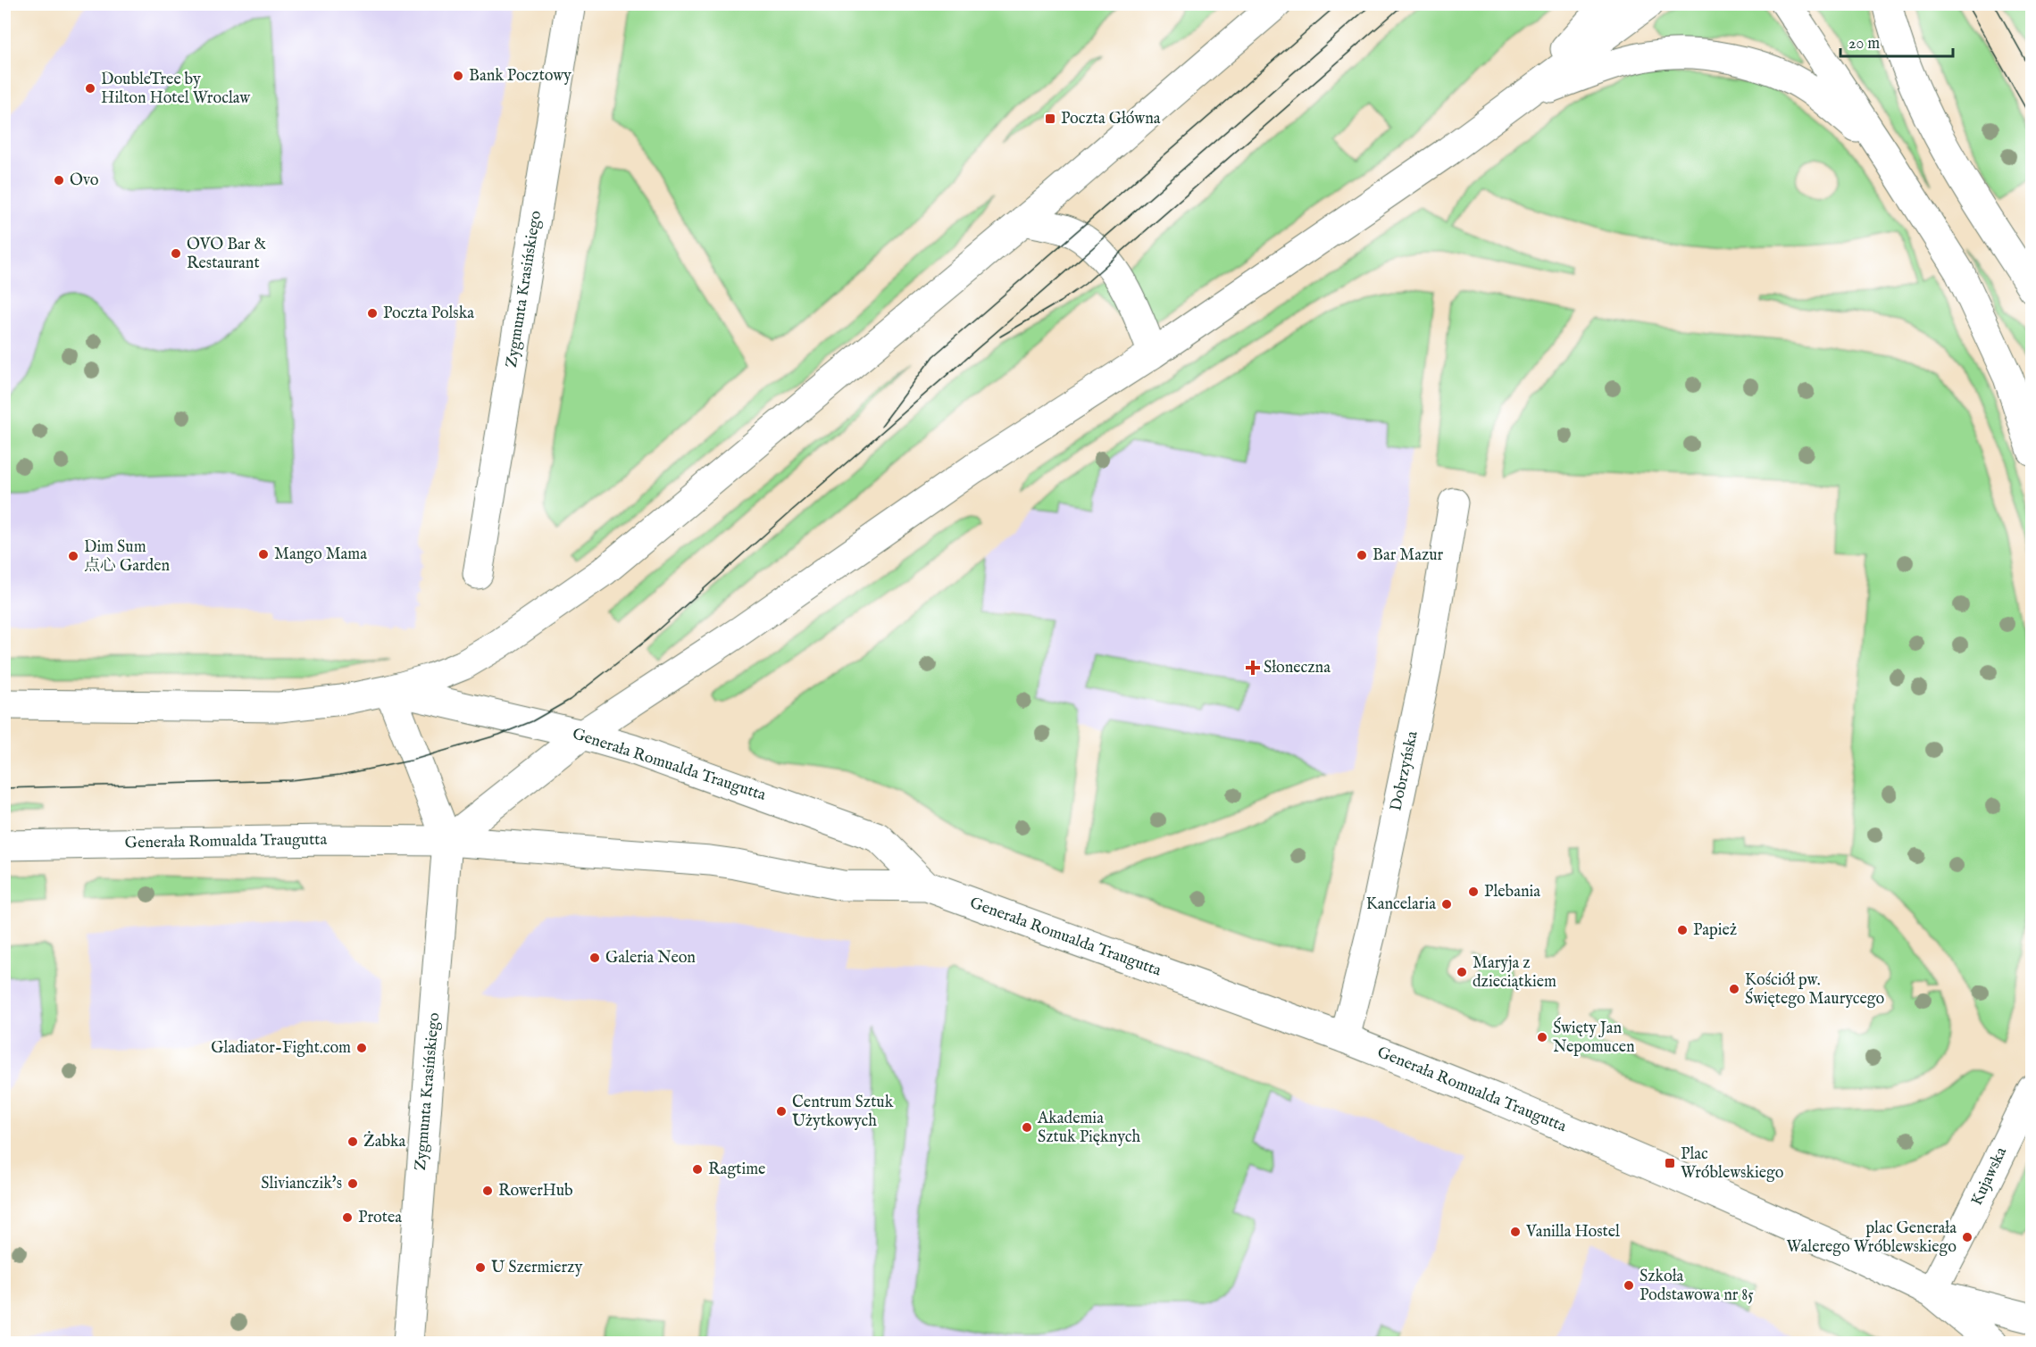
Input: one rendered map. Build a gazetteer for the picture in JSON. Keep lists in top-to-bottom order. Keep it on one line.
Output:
{"streets":{"main road":["Zygmunta Krasińskiego","Generała Romualda Traugutta","Dobrzyńska","Kujawska"]},"crossings":[["Zygmunta Krasińskiego","Generała Romualda Traugutta"],["Generała Romualda Traugutta","Dobrzyńska"],["Generała Romualda Traugutta","Kujawska"]],"places":{"other":["Bank Pocztowy","DoubleTree by Hilton Hotel Wroclaw","Ovo","OVO Bar & Restaurant","Poczta Polska","Mango Mama","Bar Mazur","Dim Sum 点心 Garden","Plebania","Kancelaria","Papież","Galeria Neon","Maryja z dzieciątkiem","Kościół pw. Świętego Maurycego","Święty Jan Nepomucen","Gladiator-Fight.com","Centrum Sztuk Użytkowych","Akademia Sztuk Pięknych","Żabka","Ragtime","Slivianczik's","RowerHub","Protea","Vanilla Hostel","plac Generała Walerego Wróblewskiego","U Szermierzy","Szkoła Podstawowa nr 85"],"transit":["Poczta Główna","Plac Wróblewskiego"],"health":["Słoneczna"]},"scale_bar":"20 m"}
